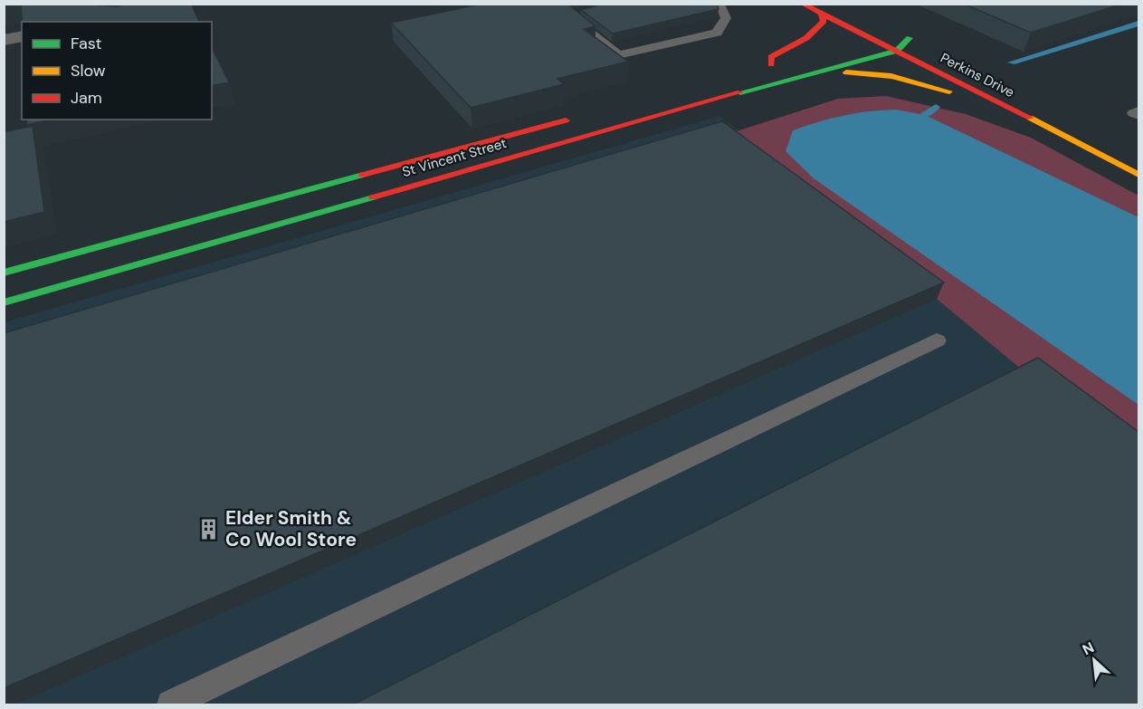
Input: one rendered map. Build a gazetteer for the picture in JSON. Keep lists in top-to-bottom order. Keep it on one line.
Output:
{"streets":{"main road":["Perkins Drive","St Vincent Street"]},"crossings":[["Perkins Drive","St Vincent Street"]],"places":{"building":["Elder Smith & Co Wool Store"]},"legend":["Fast","Slow","Jam"],"north":"top left"}
